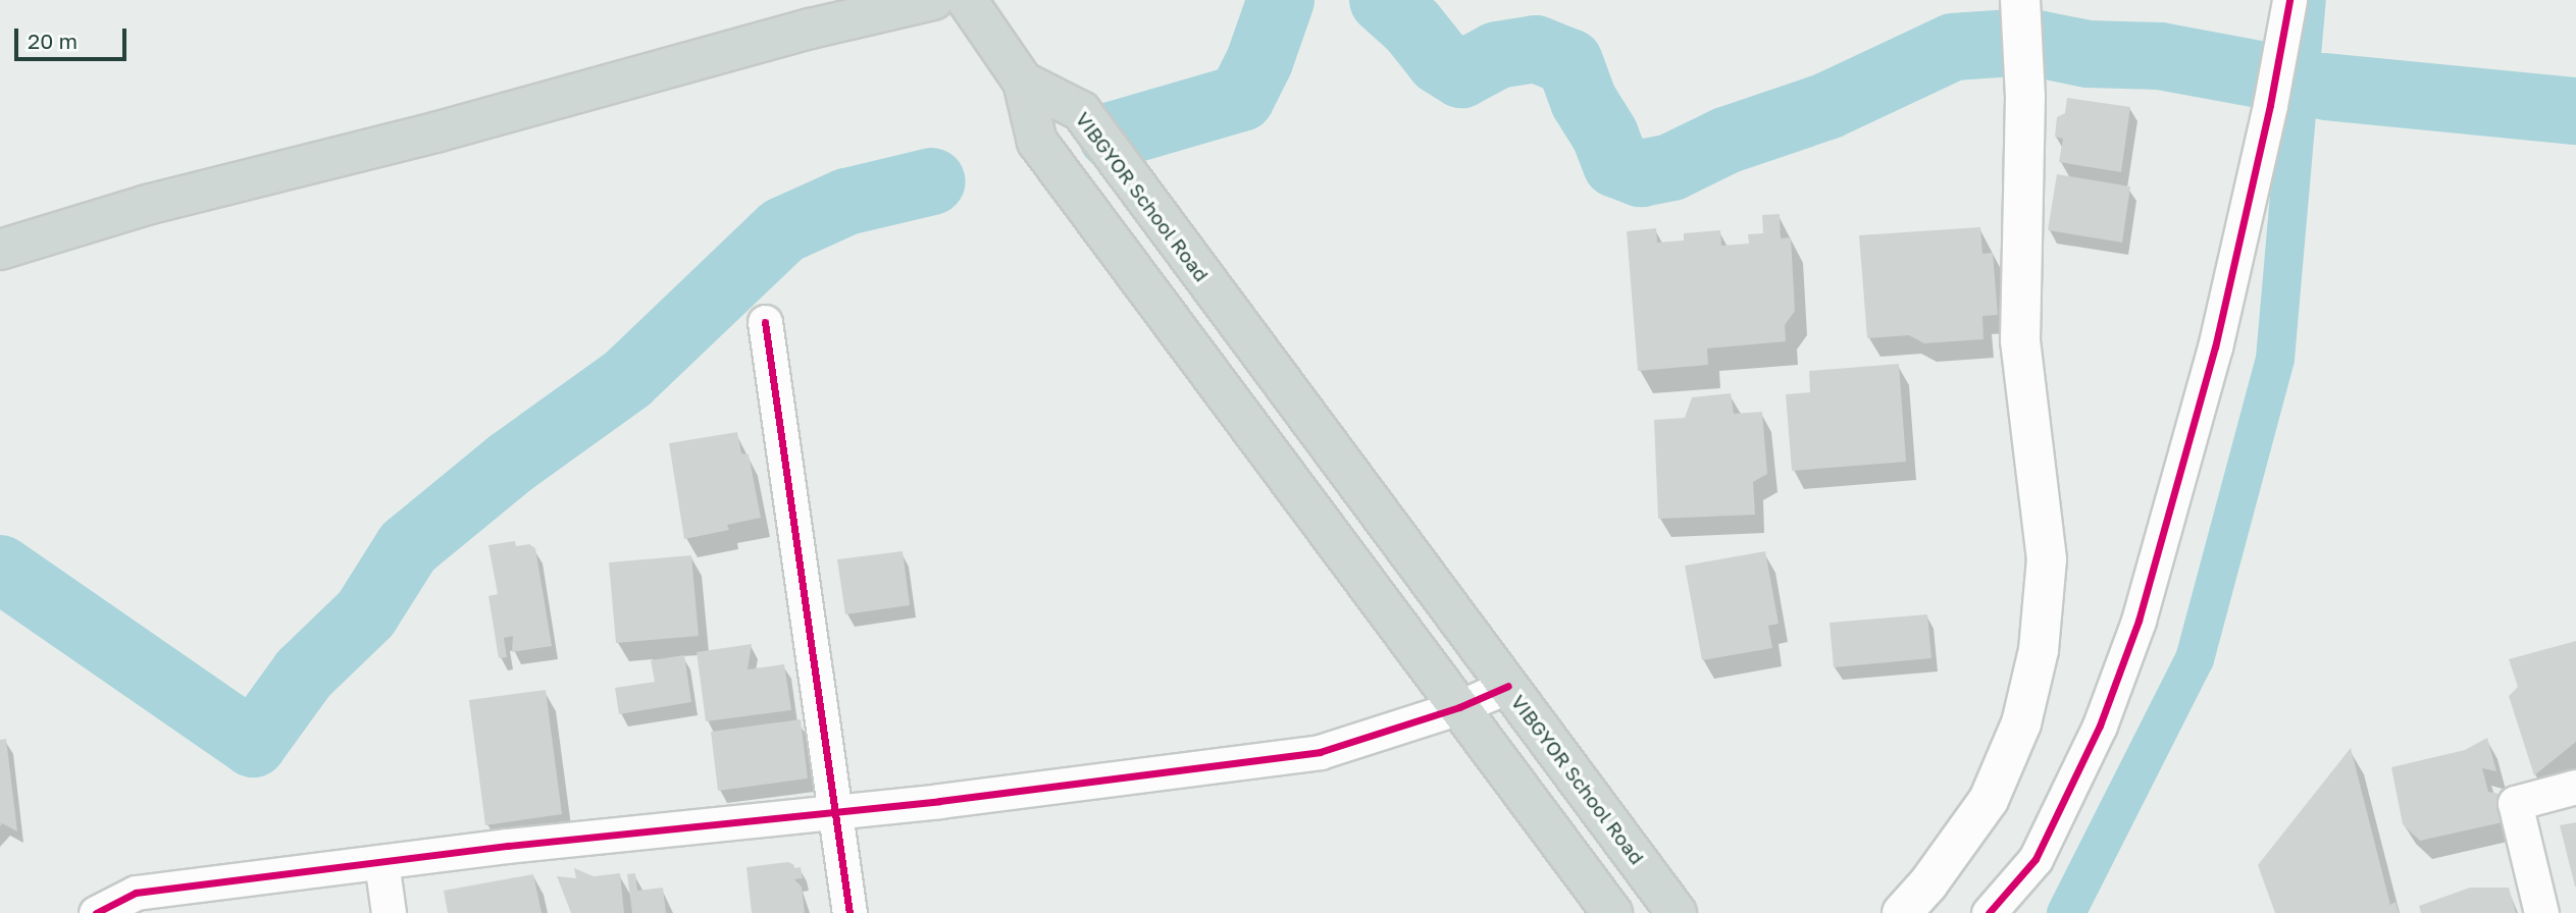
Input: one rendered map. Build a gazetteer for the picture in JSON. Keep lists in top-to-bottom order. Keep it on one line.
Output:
{"streets":{"main road":["VIBGYOR School Road"]},"scale_bar":"20 m"}
